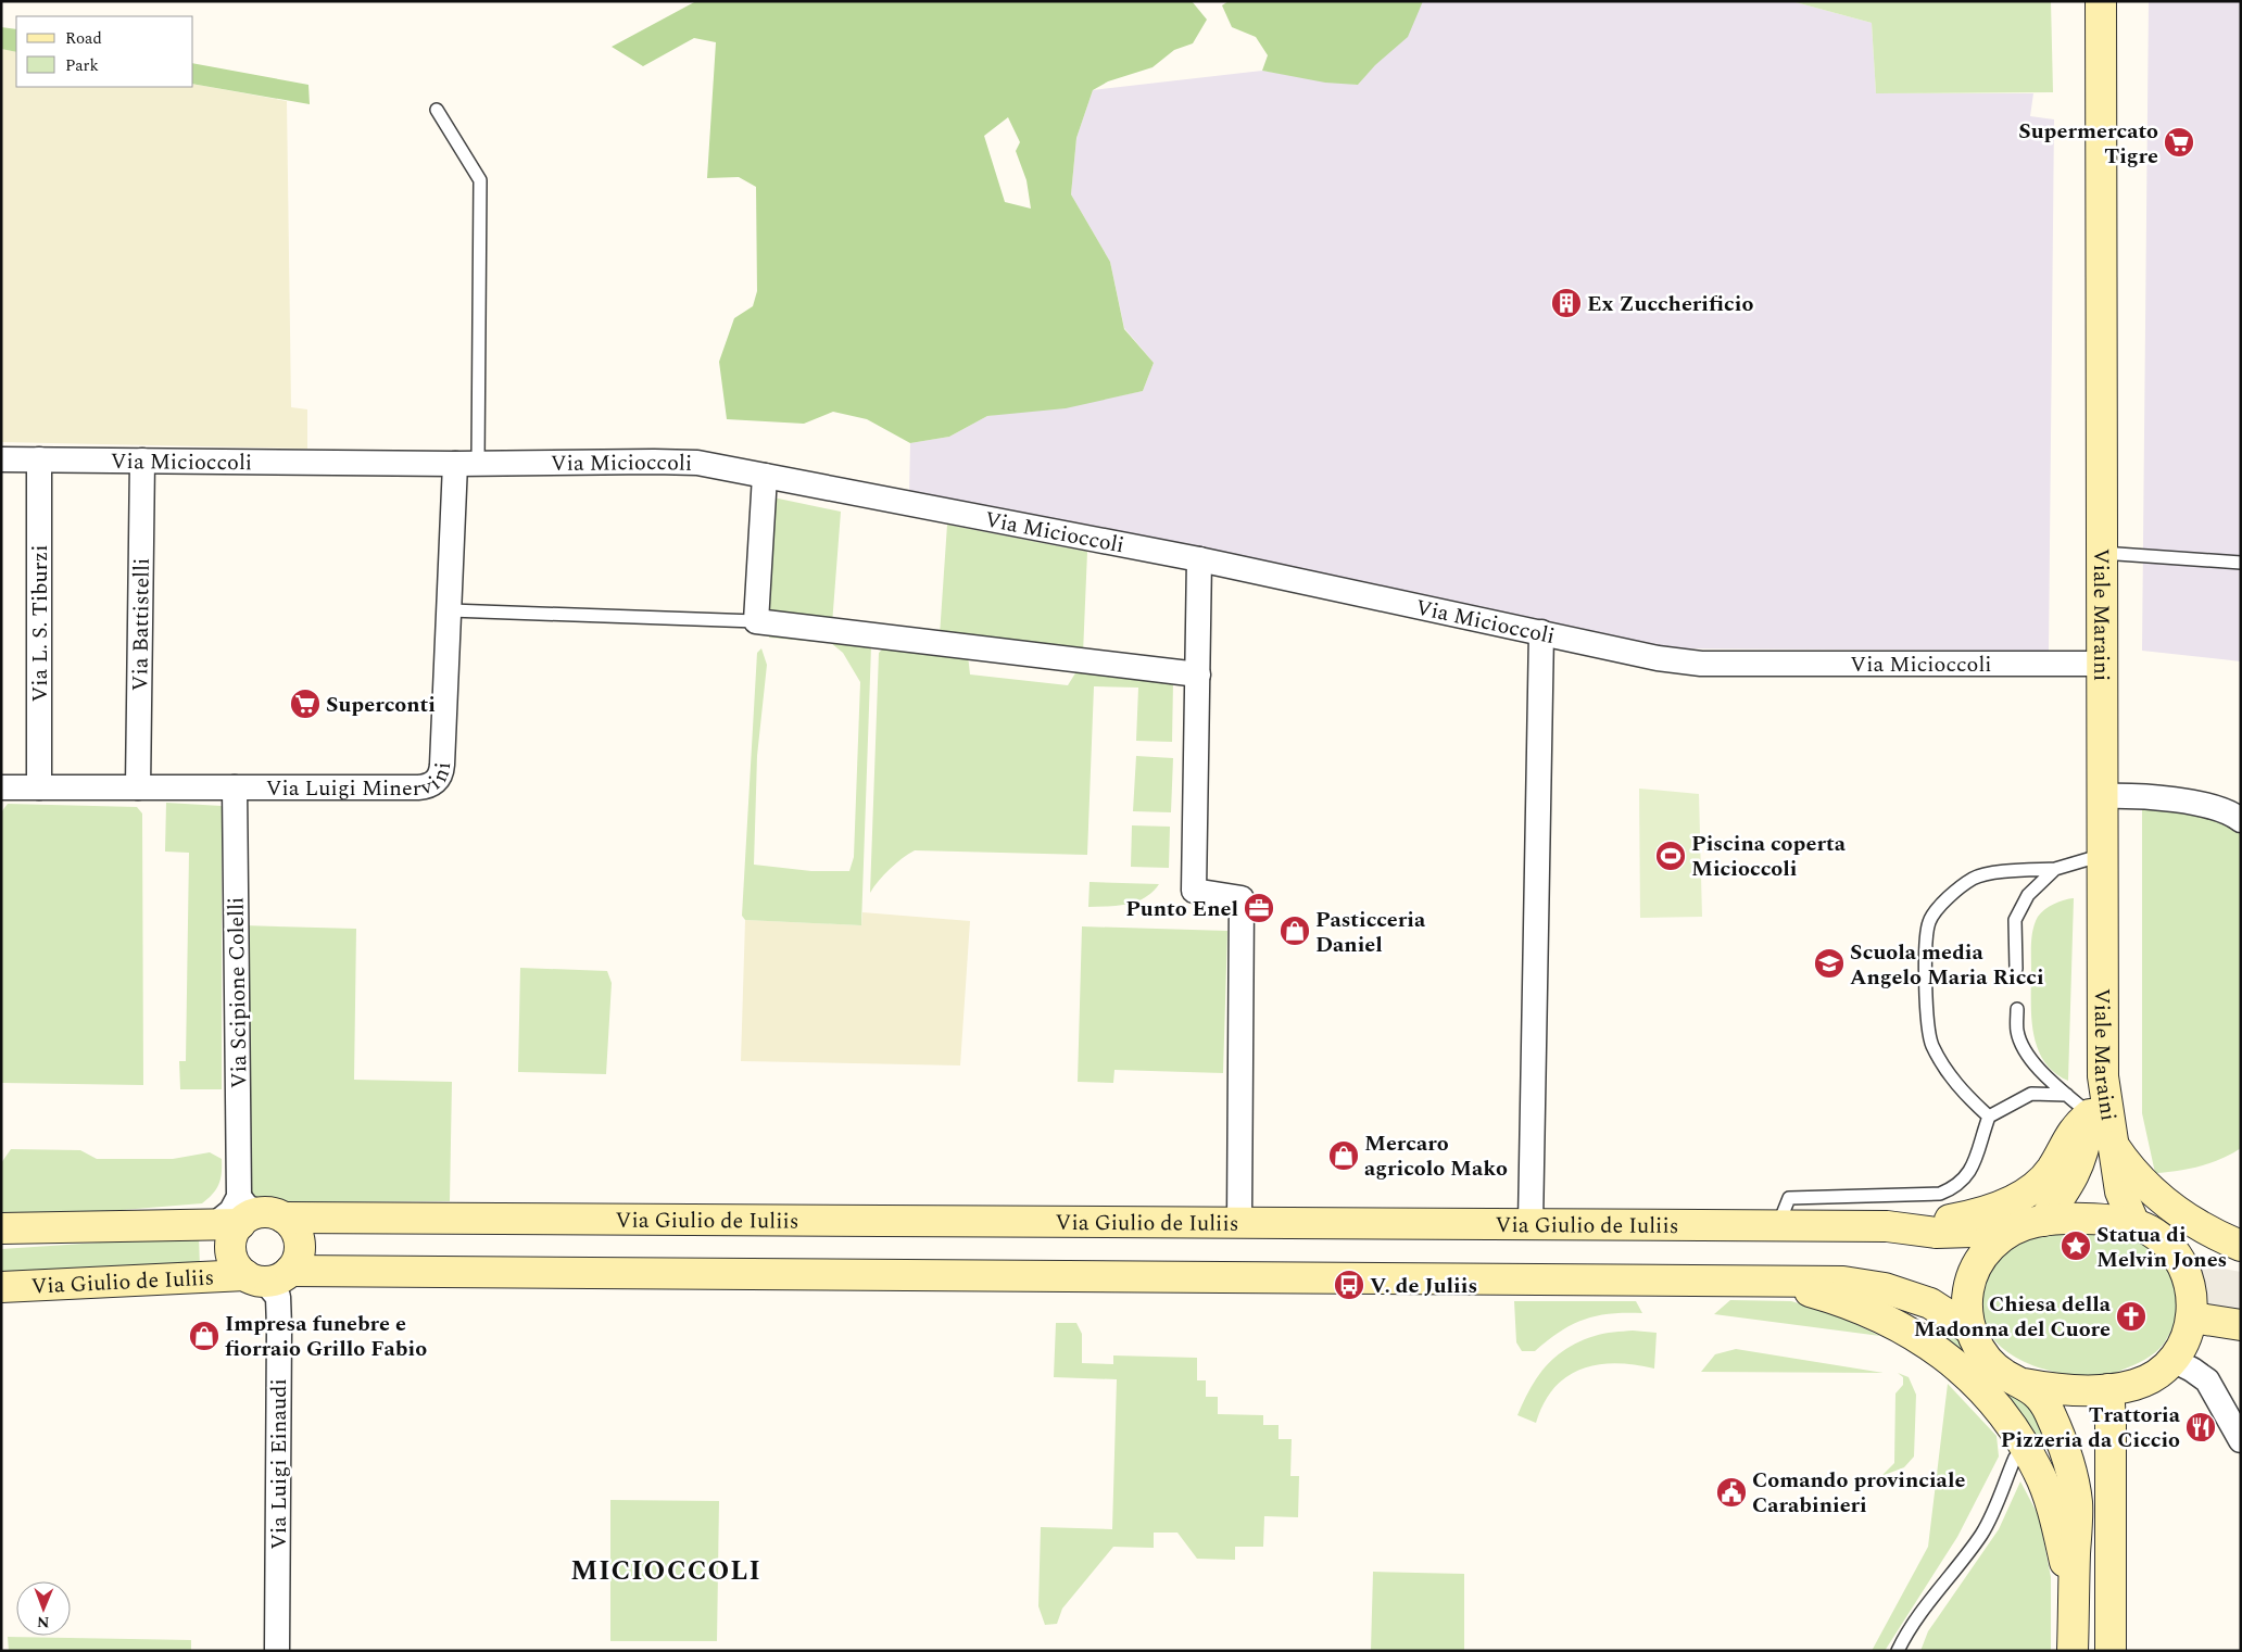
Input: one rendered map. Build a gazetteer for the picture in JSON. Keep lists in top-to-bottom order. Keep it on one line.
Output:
{"streets":{"main road":["Viale Maraini","Via Giulio de Iuliis"],"street":["Via Micioccoli","Via L. S. Tiburzi","Via Battistelli","Via Luigi Minervini","Via Scipione Colelli","Via Luigi Einaudi"]},"crossings":[["Via Micioccoli","Viale Maraini"],["Via Micioccoli","Via L. S. Tiburzi"],["Via Micioccoli","Via Battistelli"],["Via Micioccoli","Via Luigi Minervini"],["Via L. S. Tiburzi","Via Luigi Minervini"],["Via Battistelli","Via Luigi Minervini"],["Via Luigi Minervini","Via Scipione Colelli"],["Via Scipione Colelli","Via Giulio de Iuliis"],["Via Scipione Colelli","Via Luigi Einaudi"],["Via Giulio de Iuliis","Via Luigi Einaudi"]],"districts":["MICIOCCOLI"],"places":{"supermarket":["Supermercato Tigre","Superconti"],"building":["Ex Zuccherificio"],"sports":["Piscina coperta Micioccoli"],"office":["Punto Enel"],"shop":["Pasticceria Daniel","Mercaro agricolo Mako","Impresa funebre e fiorraio Grillo Fabio"],"school or university":["Scuola media Angelo Maria Ricci"],"place":["Statua di Melvin Jones"],"bus stop":["V. de Juliis"],"church":["Chiesa della Madonna del Cuore"],"restaurant":["Trattoria Pizzeria da Ciccio"],"public building":["Comando provinciale Carabinieri"]},"legend":["Road","Park"],"north":"bottom"}
